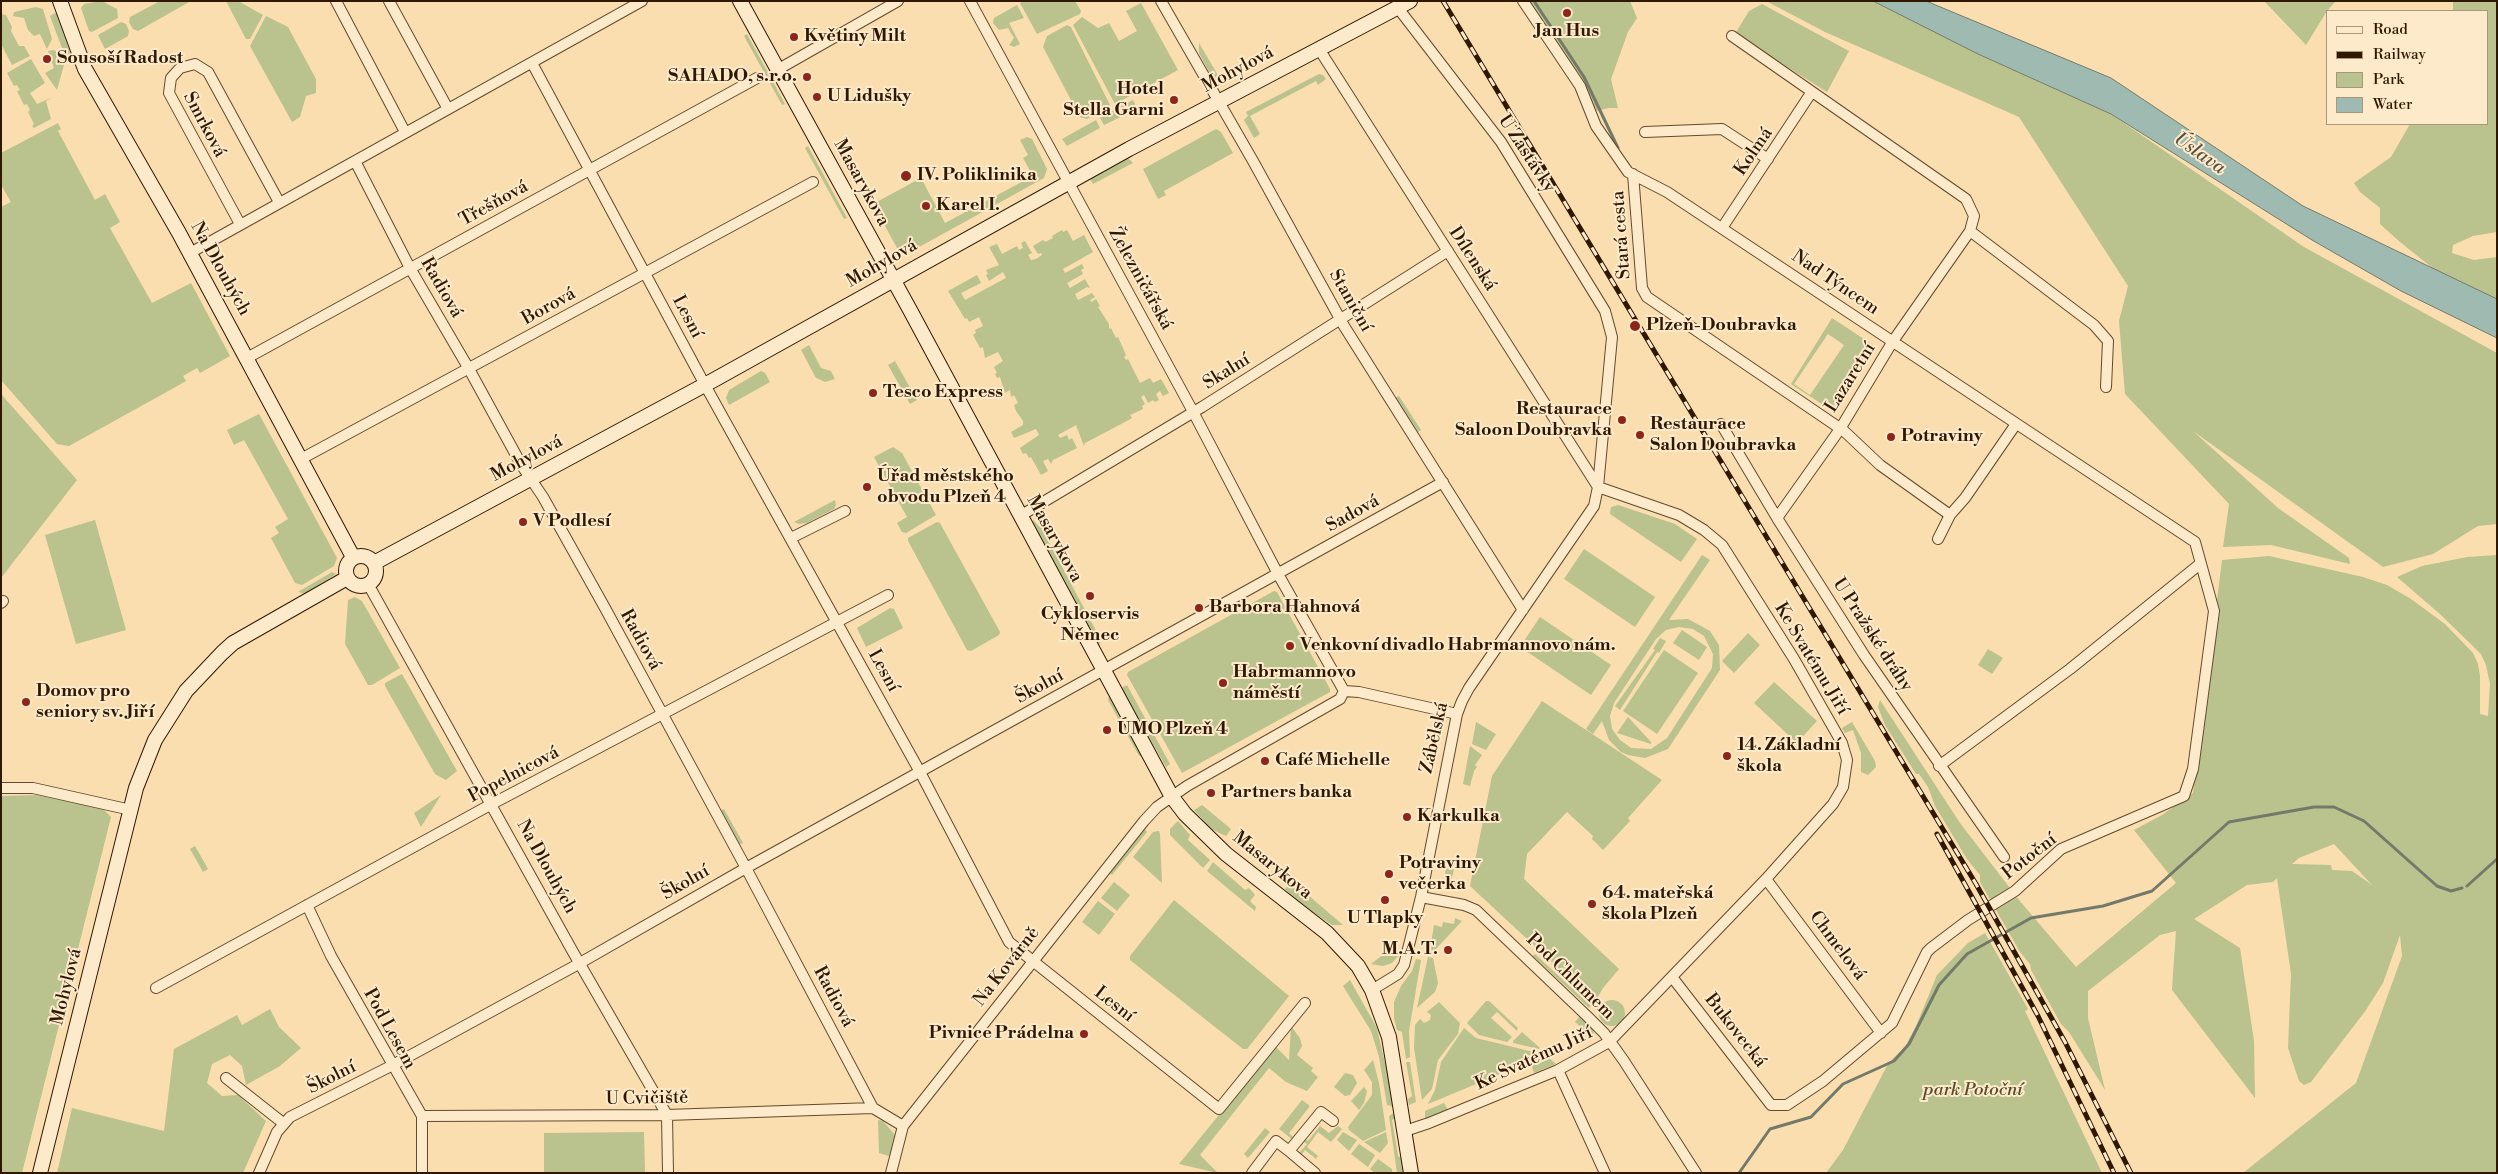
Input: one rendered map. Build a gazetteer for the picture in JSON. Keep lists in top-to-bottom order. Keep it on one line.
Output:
{"streets":{"street":["Mohylová","Smrková","Kolmá","U Zastávky","Masarykova","Třešňová","Stará cesta","Dílenská","Na Dlouhých","Železničářská","Nad Týncem","Radiová","Staniční","Borová","Lesní","Skalní","Lazaretní","Sadová","U Pražské dráhy","Ke Svatému Jiří","Školní","Zábělská","Popelnicová","Potoční","Chmelová","Na Kovárně","Pod Chlumem","Pod Lesem","Bukovecká","U Cvičiště"]},"crossings":[["Mohylová","U Zastávky"],["Mohylová","Masarykova"],["Mohylová","Dílenská"],["Mohylová","Na Dlouhých"],["Mohylová","Železničářská"],["Mohylová","Radiová"],["Mohylová","Staniční"],["Mohylová","Lesní"],["Kolmá","Nad Týncem"],["U Zastávky","Zábělská"],["Masarykova","Skalní"],["Masarykova","Školní"],["Masarykova","Zábělská"],["Masarykova","Na Kovárně"],["Třešňová","Na Dlouhých"],["Třešňová","Radiová"],["Třešňová","Lesní"],["Stará cesta","Nad Týncem"],["Stará cesta","Lazaretní"],["Dílenská","Skalní"],["Dílenská","Ke Svatému Jiří"],["Dílenská","Zábělská"],["Na Dlouhých","Borová"],["Na Dlouhých","Školní"],["Na Dlouhých","Popelnicová"],["Na Dlouhých","U Cvičiště"],["Železničářská","Skalní"],["Železničářská","Sadová"],["Nad Týncem","Lazaretní"],["Nad Týncem","Potoční"],["Radiová","Borová"],["Radiová","Školní"],["Radiová","Popelnicová"],["Radiová","U Cvičiště"],["Staniční","Skalní"],["Staniční","Sadová"],["Staniční","Zábělská"],["Borová","Lesní"],["Lesní","Školní"],["Lesní","Popelnicová"],["Lesní","Na Kovárně"],["Lazaretní","U Pražské dráhy"],["Ke Svatému Jiří","Zábělská"],["Ke Svatému Jiří","Chmelová"],["Ke Svatému Jiří","Pod Chlumem"],["Ke Svatému Jiří","Bukovecká"],["Školní","Pod Lesem"],["Zábělská","Pod Chlumem"],["Popelnicová","Pod Lesem"],["Potoční","Chmelová"],["Potoční","Bukovecká"],["Pod Lesem","U Cvičiště"]],"water":["Úslava"],"parks":["park Potoční"],"places":["Jan Hus","Květiny Milt","Sousoší Radost","SAHADO, s.r.o.","U Lidušky","Hotel Stella Garni","IV. Poliklinika","Karel I.","Plzeň-Doubravka","Tesco Express","Restaurace Saloon Doubravka","Restaurace Salon Doubravka","Potraviny","Úřad městského obvodu Plzeň 4","V Podlesí","Cykloservis Němec","Barbora Hahnová","Venkovní divadlo Habrmannovo nám.","Habrmannovo náměstí","Domov pro seniory sv. Jiří","ÚMO Plzeň 4","14. Základní škola","Café Michelle","Partners banka","Karkulka","Potraviny večerka","U Tlapky","64. mateřská škola Plzeň","M.A.T.","Pivnice Prádelna"],"legend":["Road","Railway","Park","Water"]}
